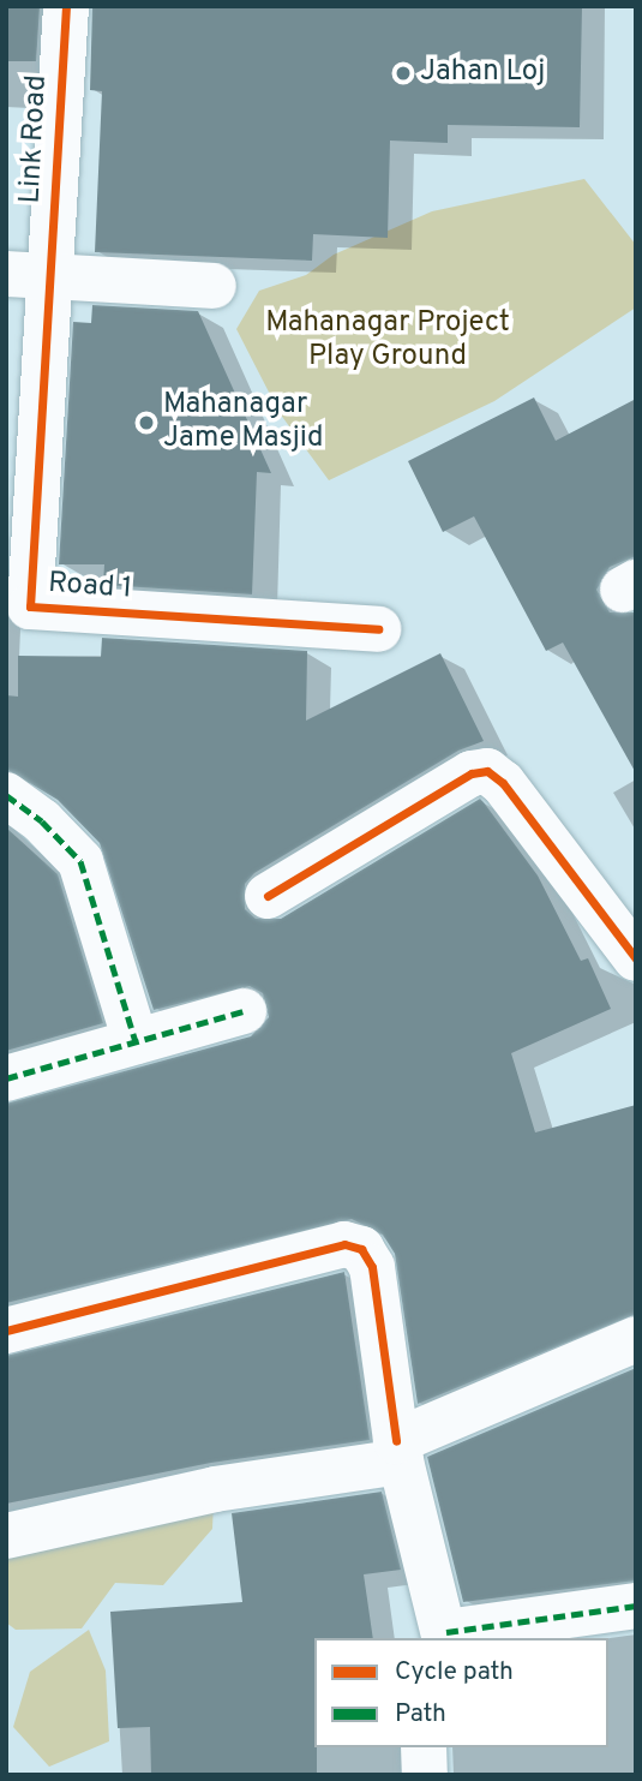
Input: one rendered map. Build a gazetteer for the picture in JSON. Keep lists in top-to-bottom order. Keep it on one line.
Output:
{"streets":{"street":["Link Road","Road 1"]},"crossings":[["Link Road","Road 1"]],"parks":["Mahanagar Project Play Ground"],"places":["Jahan Loj","Mahanagar Jame Masjid"],"legend":["Cycle path","Path"]}
